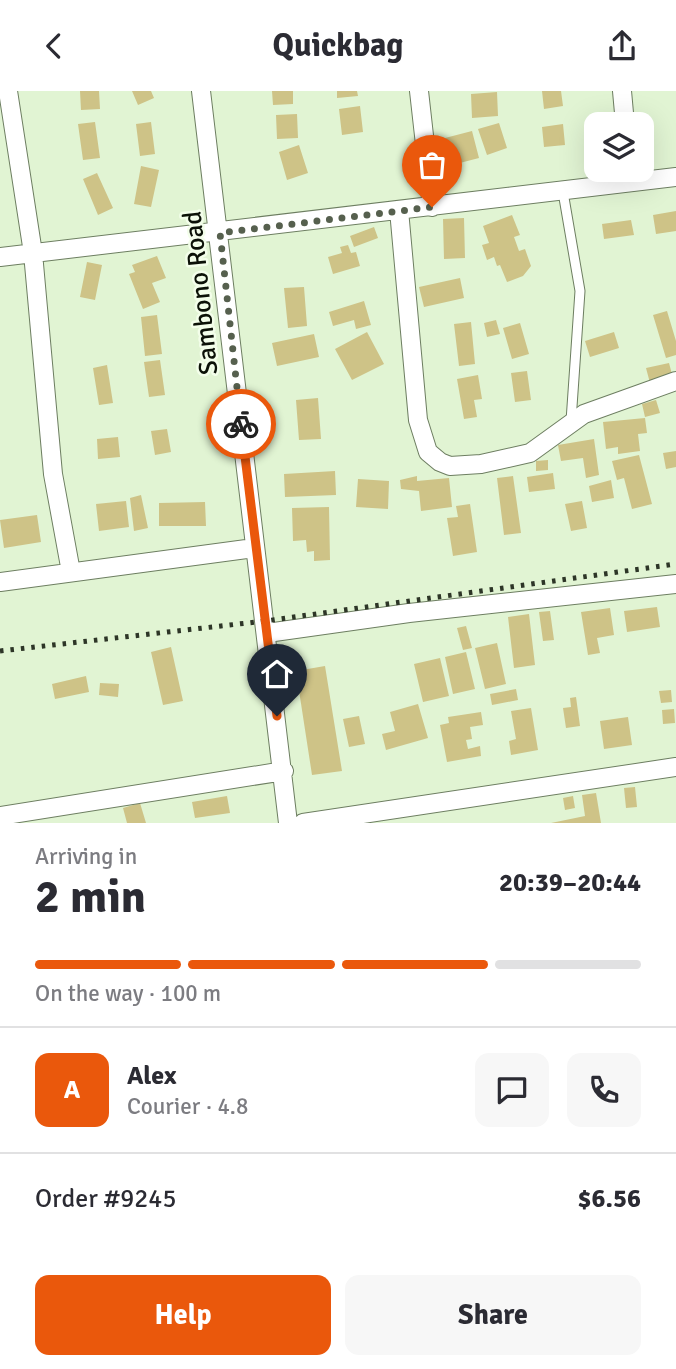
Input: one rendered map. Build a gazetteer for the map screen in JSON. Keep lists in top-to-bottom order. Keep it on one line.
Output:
{"streets":{"street":["Sambono Road"]},"page":{"header":"Quickbag","heading":["2 min","Arriving in","20:39–20:44"],"panel":["Alex","Courier · 4.8","Order #9245","$6.56"],"bar":"On the way · 100 m","round":"A","buttons":["Help","Share"]}}
